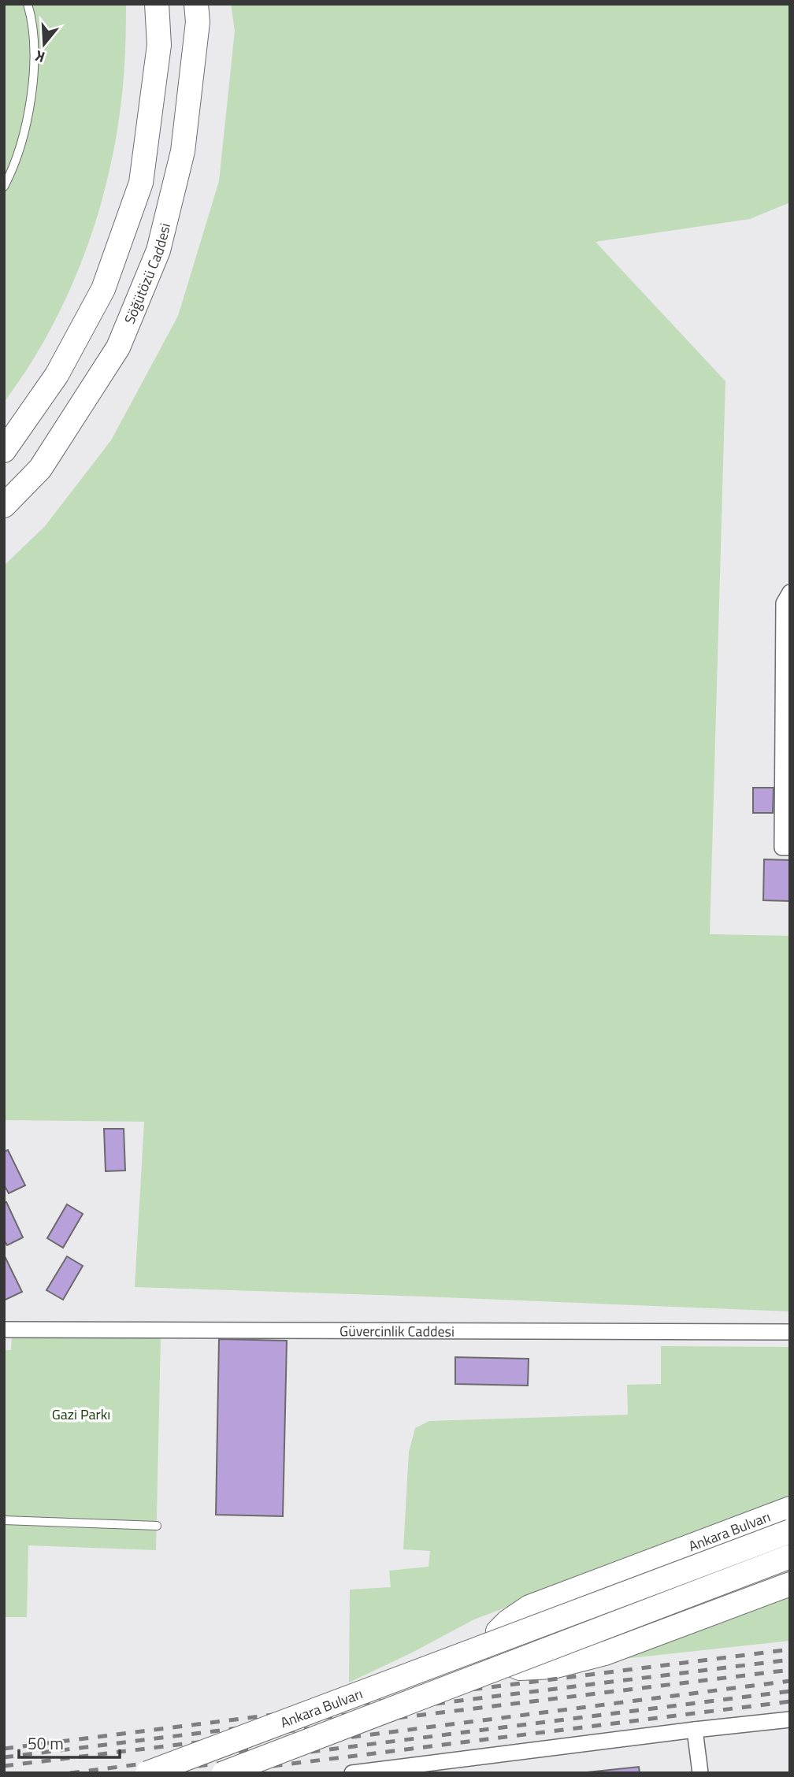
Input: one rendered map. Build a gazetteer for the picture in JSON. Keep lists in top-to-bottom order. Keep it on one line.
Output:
{"streets":{"main road":["Söğütözü Caddesi","Ankara Bulvarı"],"street":["Güvercinlik Caddesi"]},"parks":["Gazi Parkı"],"scale_bar":"50 m","north":"bottom"}
